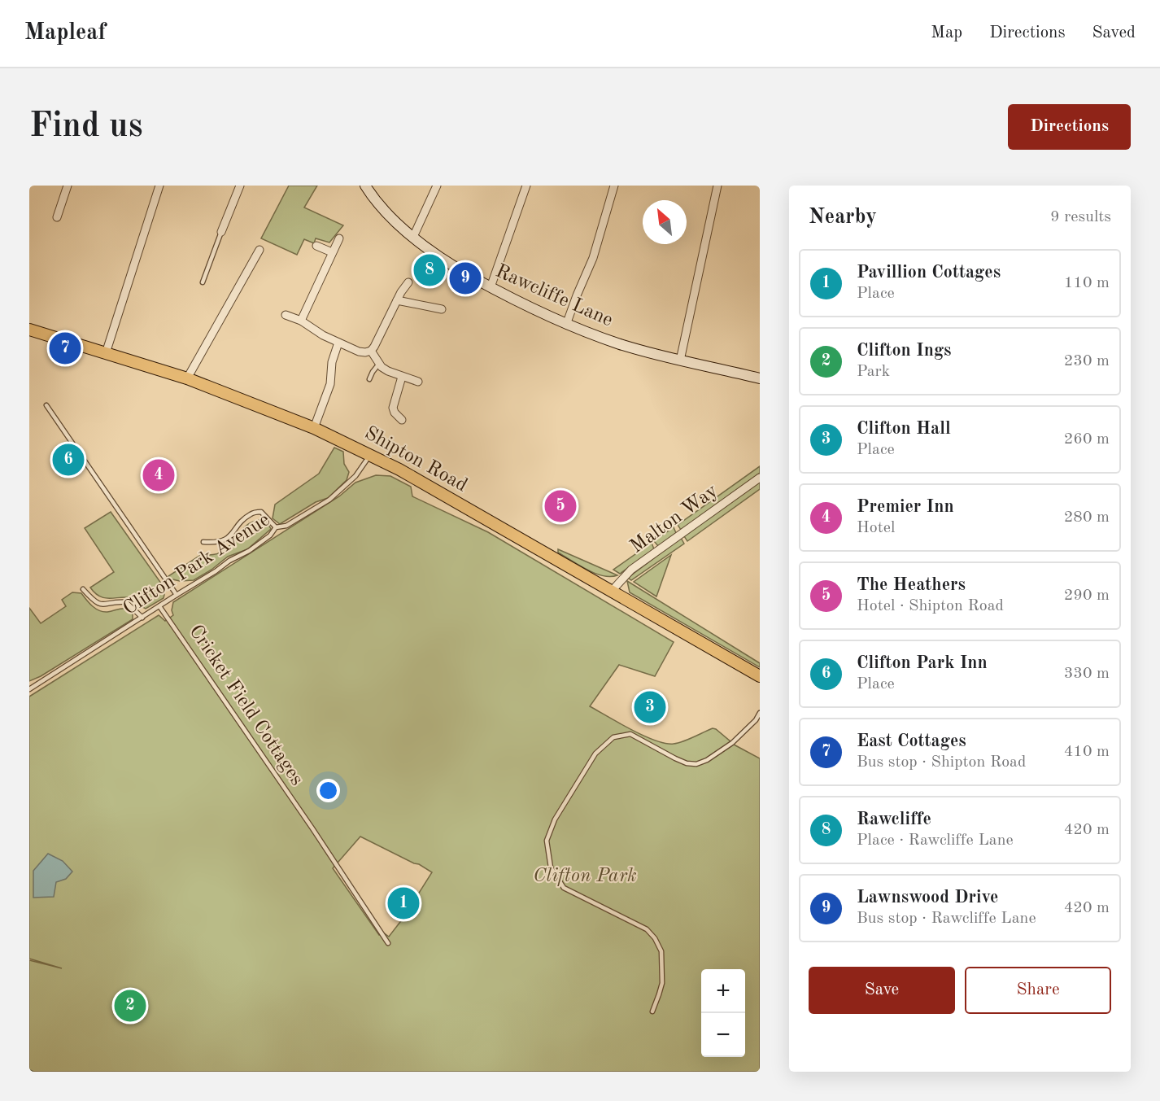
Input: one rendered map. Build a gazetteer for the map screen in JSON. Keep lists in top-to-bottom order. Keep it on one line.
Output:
{"streets":{"main road":["Shipton Road"],"street":["Rawcliffe Lane","Malton Way"],"lane":["Clifton Park Avenue","Cricket Field Cottages"]},"crossings":[["Shipton Road","Malton Way"],["Shipton Road","Clifton Park Avenue"],["Clifton Park Avenue","Cricket Field Cottages"]],"parks":["Clifton Park"],"north":"top left","page":{"header":"Mapleaf","nav":["Map","Directions","Saved"],"buttons":["Directions",["Save","Share"]],"title":"Find us","heading":["Nearby","9 results"],"list":[{"mark":"1","name":"Pavillion Cottages","note":"Place","value":"110 m"},{"mark":"2","name":"Clifton Ings","note":"Park","value":"230 m"},{"mark":"3","name":"Clifton Hall","note":"Place","value":"260 m"},{"mark":"4","name":"Premier Inn","note":"Hotel","value":"280 m"},{"mark":"5","name":"The Heathers","note":"Hotel · Shipton Road","value":"290 m"},{"mark":"6","name":"Clifton Park Inn","note":"Place","value":"330 m"},{"mark":"7","name":"East Cottages","note":"Bus stop · Shipton Road","value":"410 m"},{"mark":"8","name":"Rawcliffe","note":"Place · Rawcliffe Lane","value":"420 m"},{"mark":"9","name":"Lawnswood Drive","note":"Bus stop · Rawcliffe Lane","value":"420 m"}],"pins":["8","9","7","6","4","5","3","1","2"],"map_buttons":["+","−"]}}
